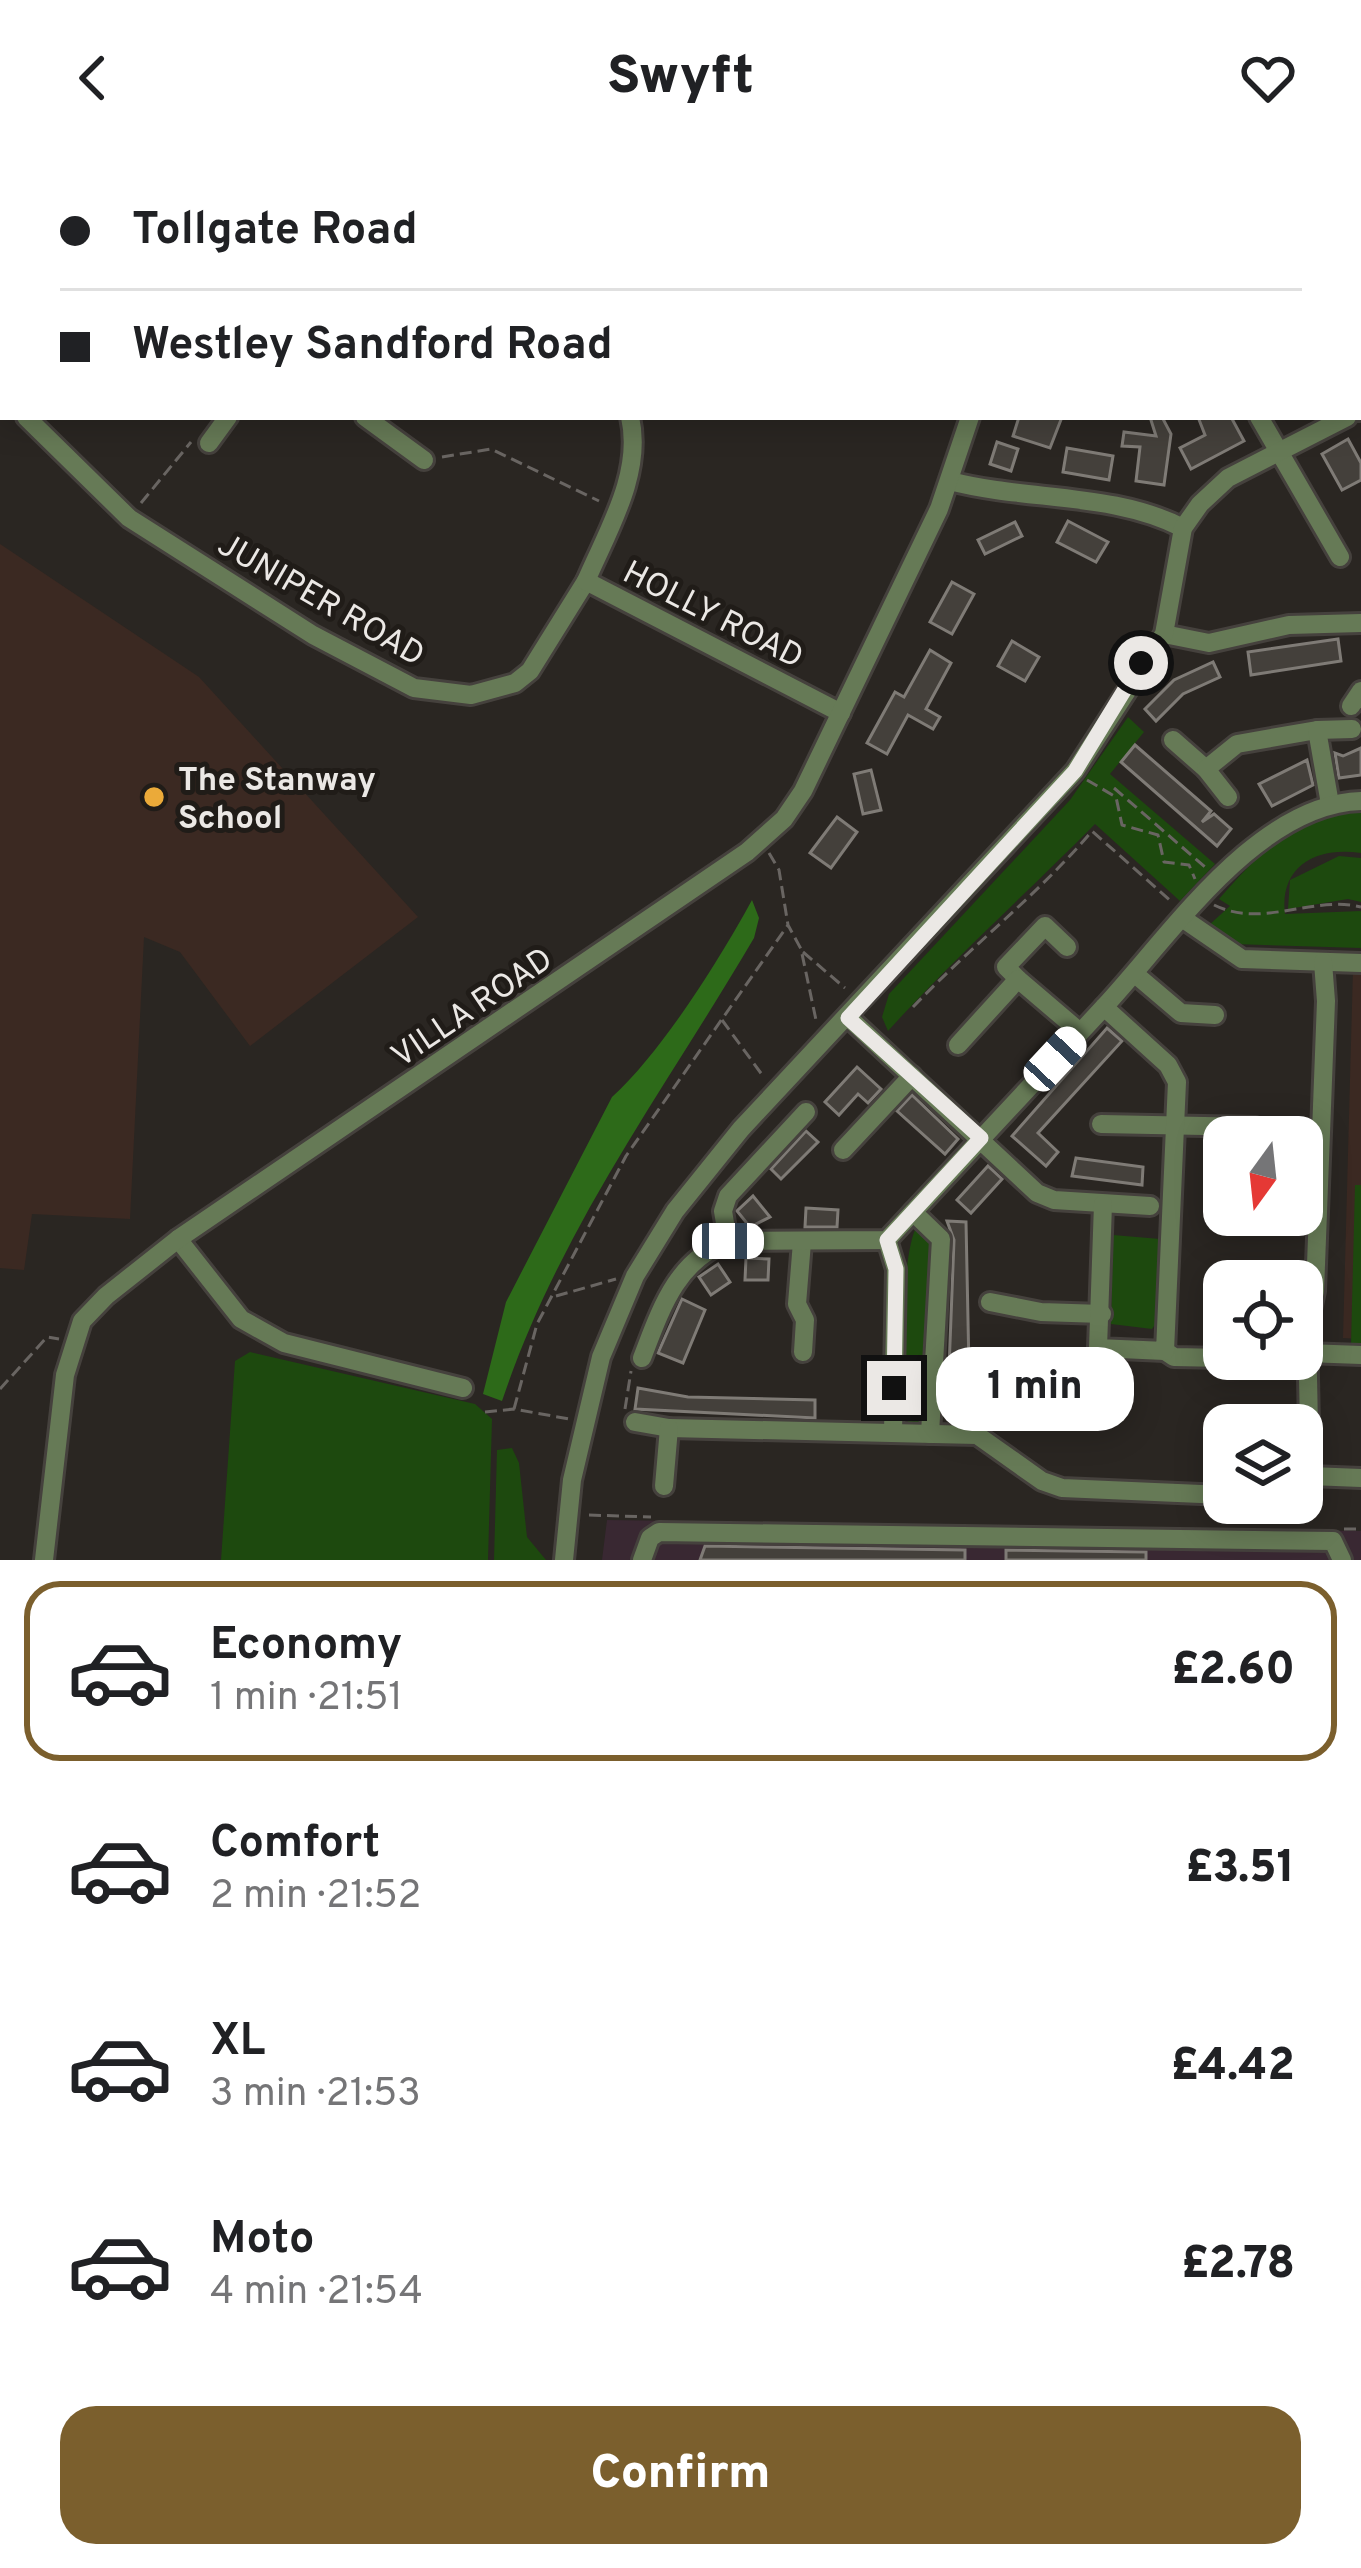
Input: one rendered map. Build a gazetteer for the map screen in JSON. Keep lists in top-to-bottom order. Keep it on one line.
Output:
{"streets":{"street":["JUNIPER ROAD","HOLLY ROAD","VILLA ROAD"]},"crossings":[["JUNIPER ROAD","HOLLY ROAD"],["HOLLY ROAD","VILLA ROAD"]],"places":["The Stanway School"],"north":"bottom","page":{"header":"Swyft","banner":["Tollgate Road","Westley Sandford Road"],"bubble":"1 min","list":[{"name":"Economy","note":"1 min · 21:51","value":"£2.60"},{"name":"Comfort","note":"2 min · 21:52","value":"£3.51"},{"name":"XL","note":"3 min · 21:53","value":"£4.42"},{"name":"Moto","note":"4 min · 21:54","value":"£2.78"}],"buttons":"Confirm"}}
